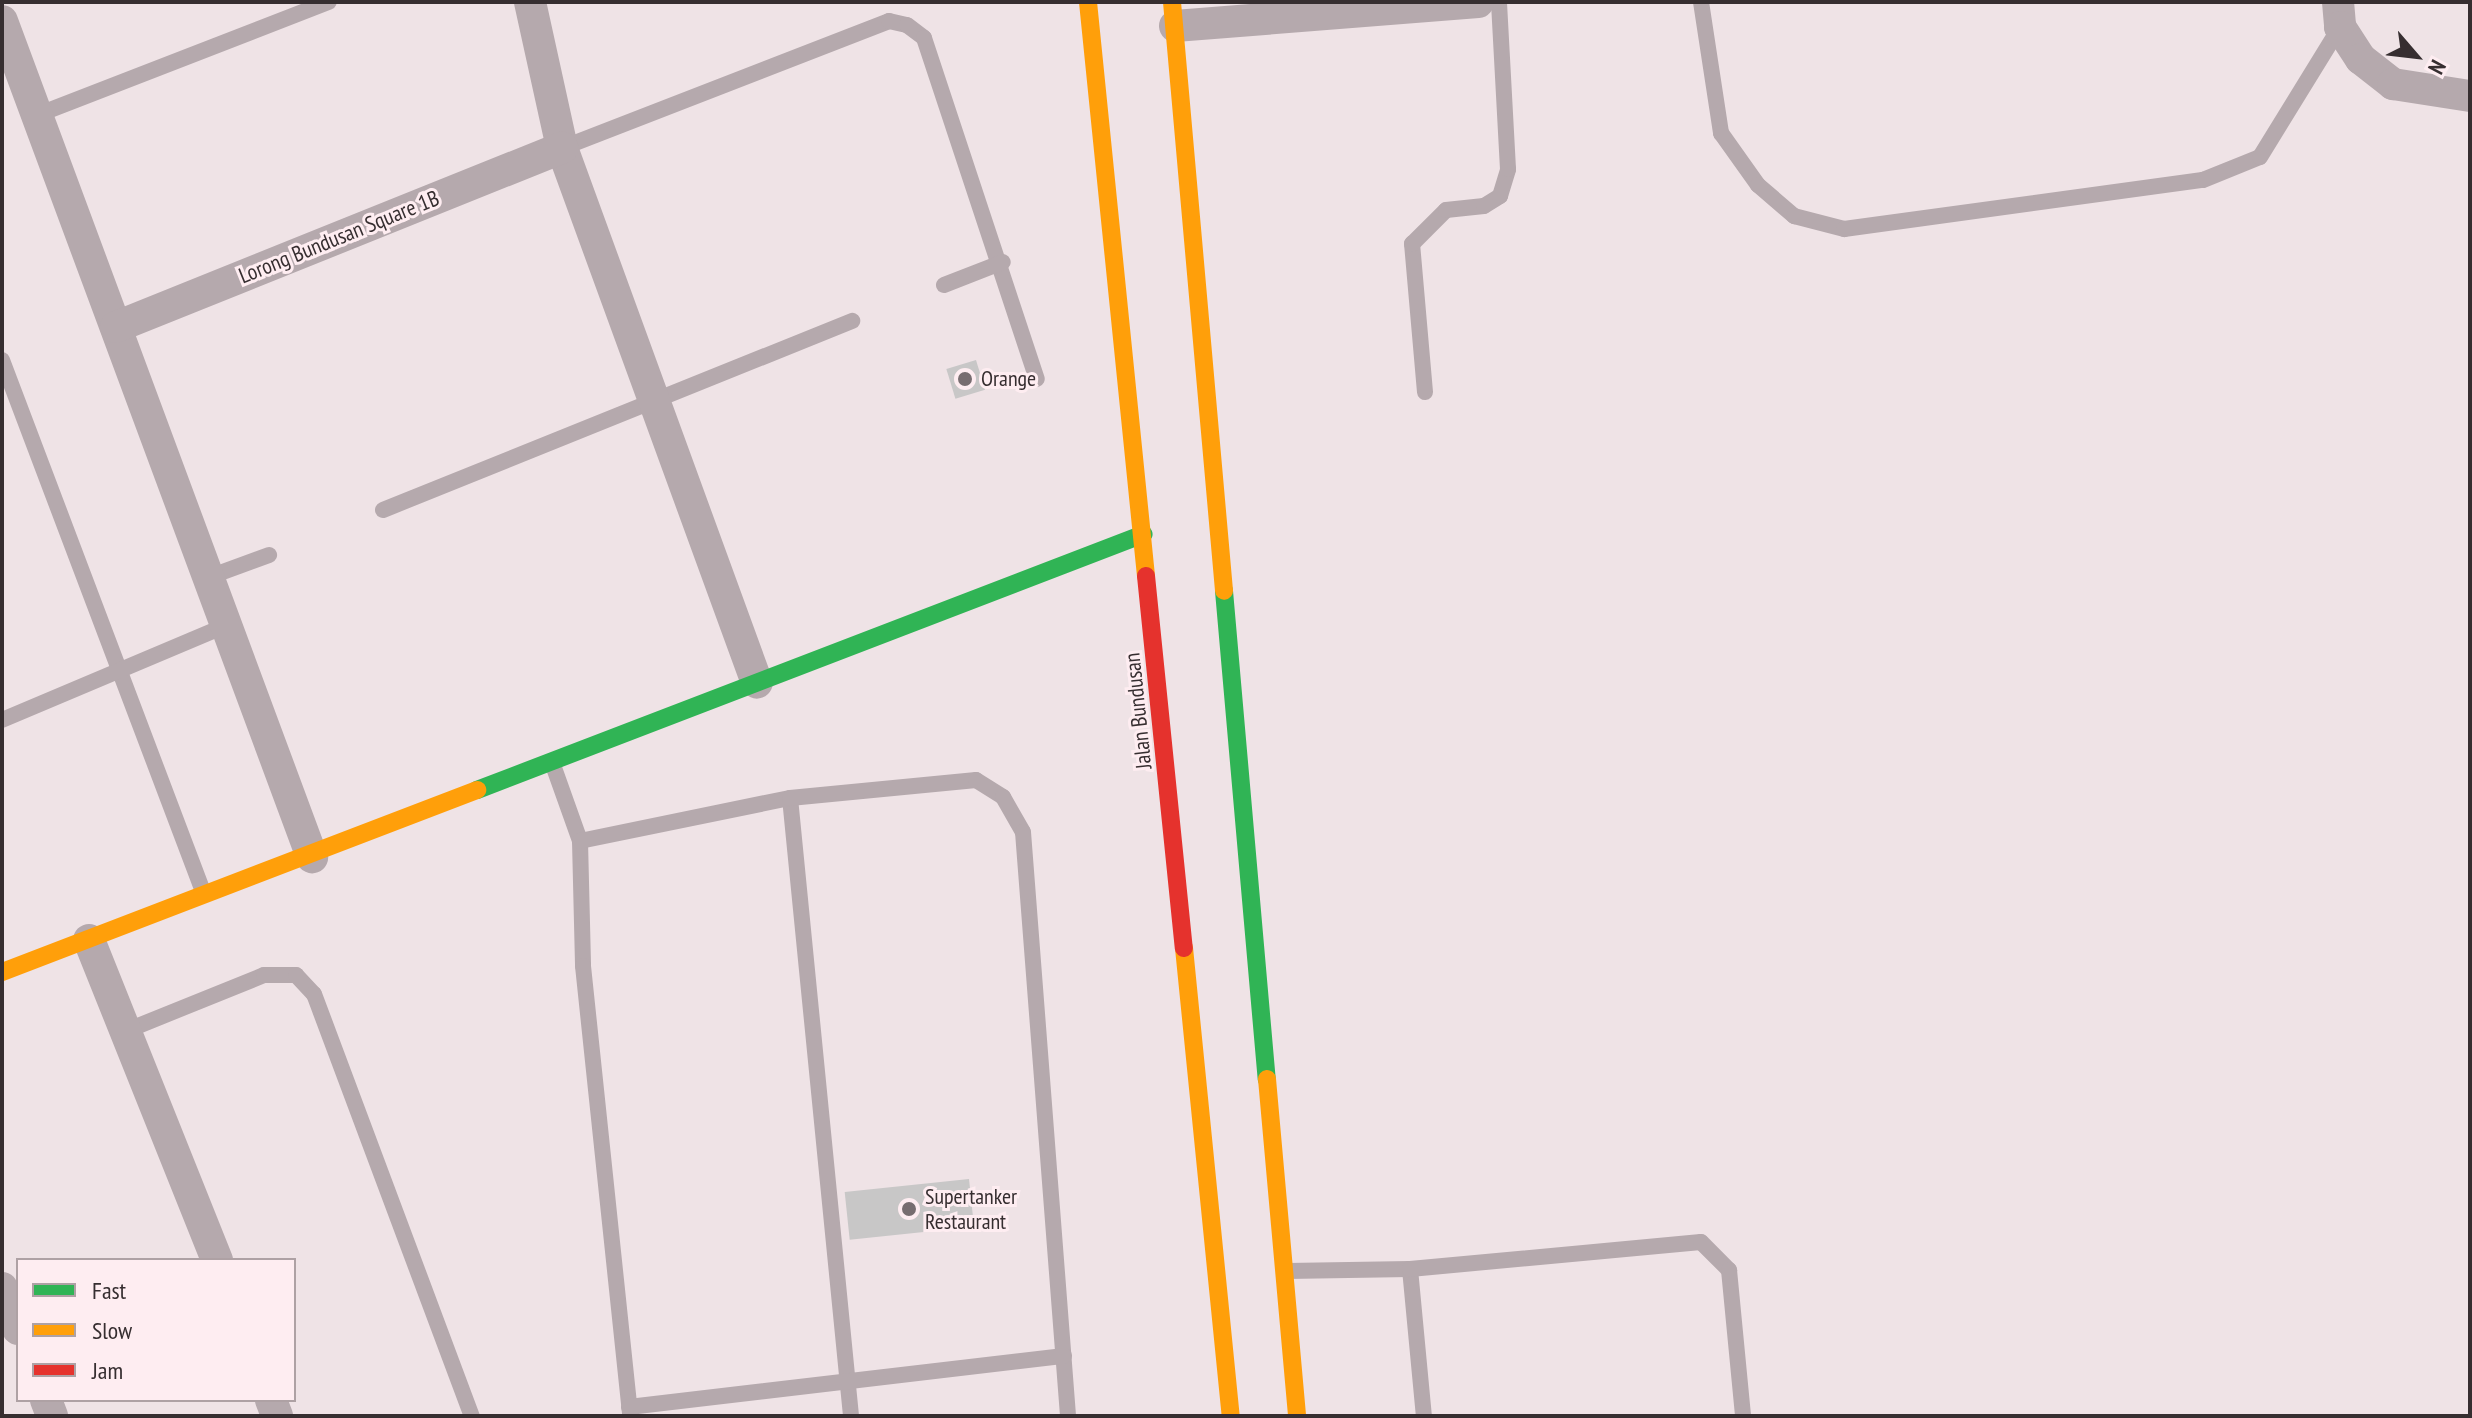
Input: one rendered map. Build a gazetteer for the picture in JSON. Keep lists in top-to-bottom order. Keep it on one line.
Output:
{"streets":{"main road":["Jalan Bundusan"],"street":["Lorong Bundusan Square 1B"]},"places":["Orange","Supertanker Restaurant"],"legend":["Fast","Slow","Jam"],"north":"bottom right"}
